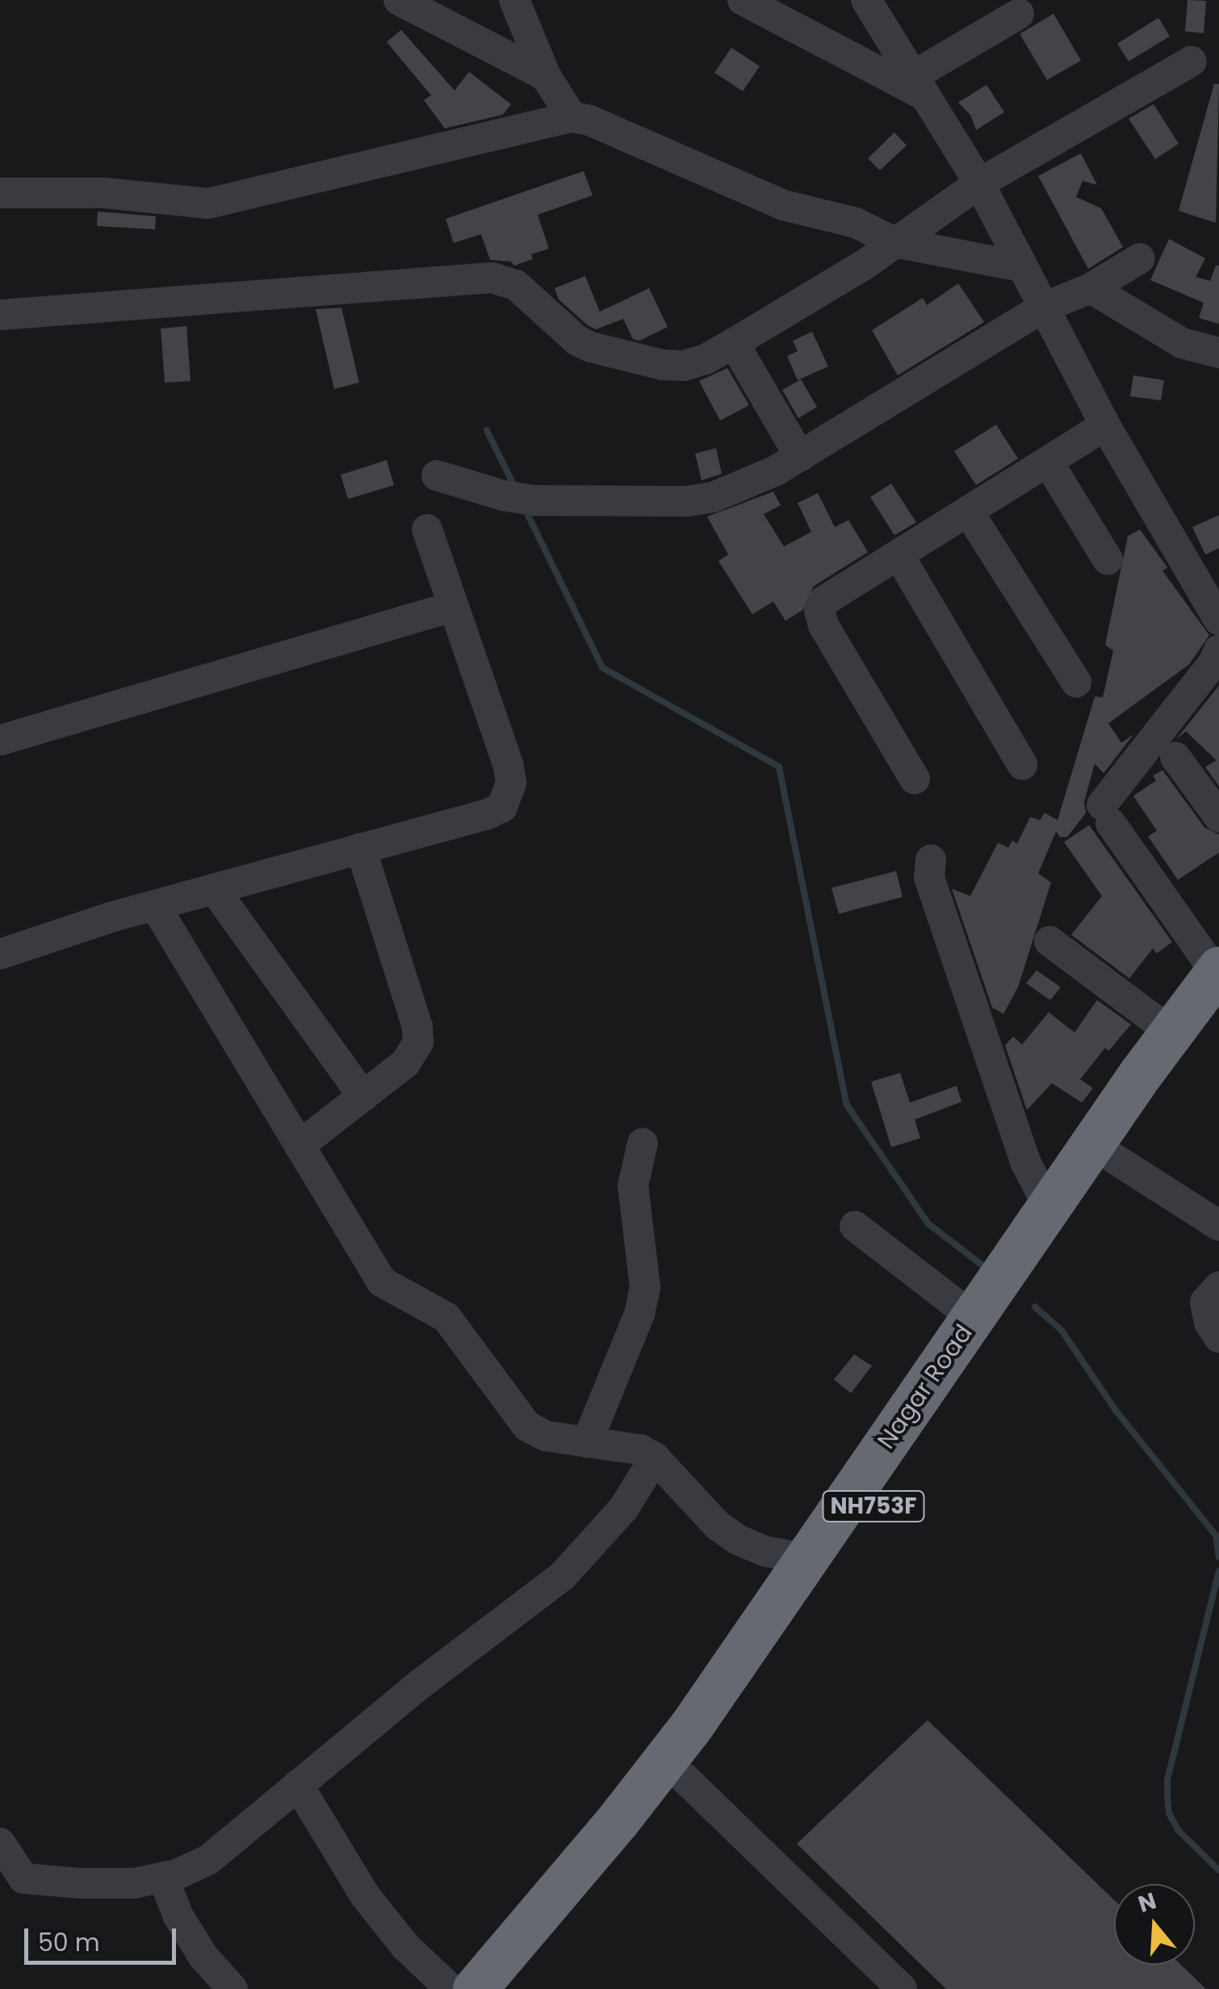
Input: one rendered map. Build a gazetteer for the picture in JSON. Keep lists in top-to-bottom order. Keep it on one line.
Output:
{"streets":{"highway":["Nagar Road","NH753F"]},"scale_bar":"50 m","north":"top"}
